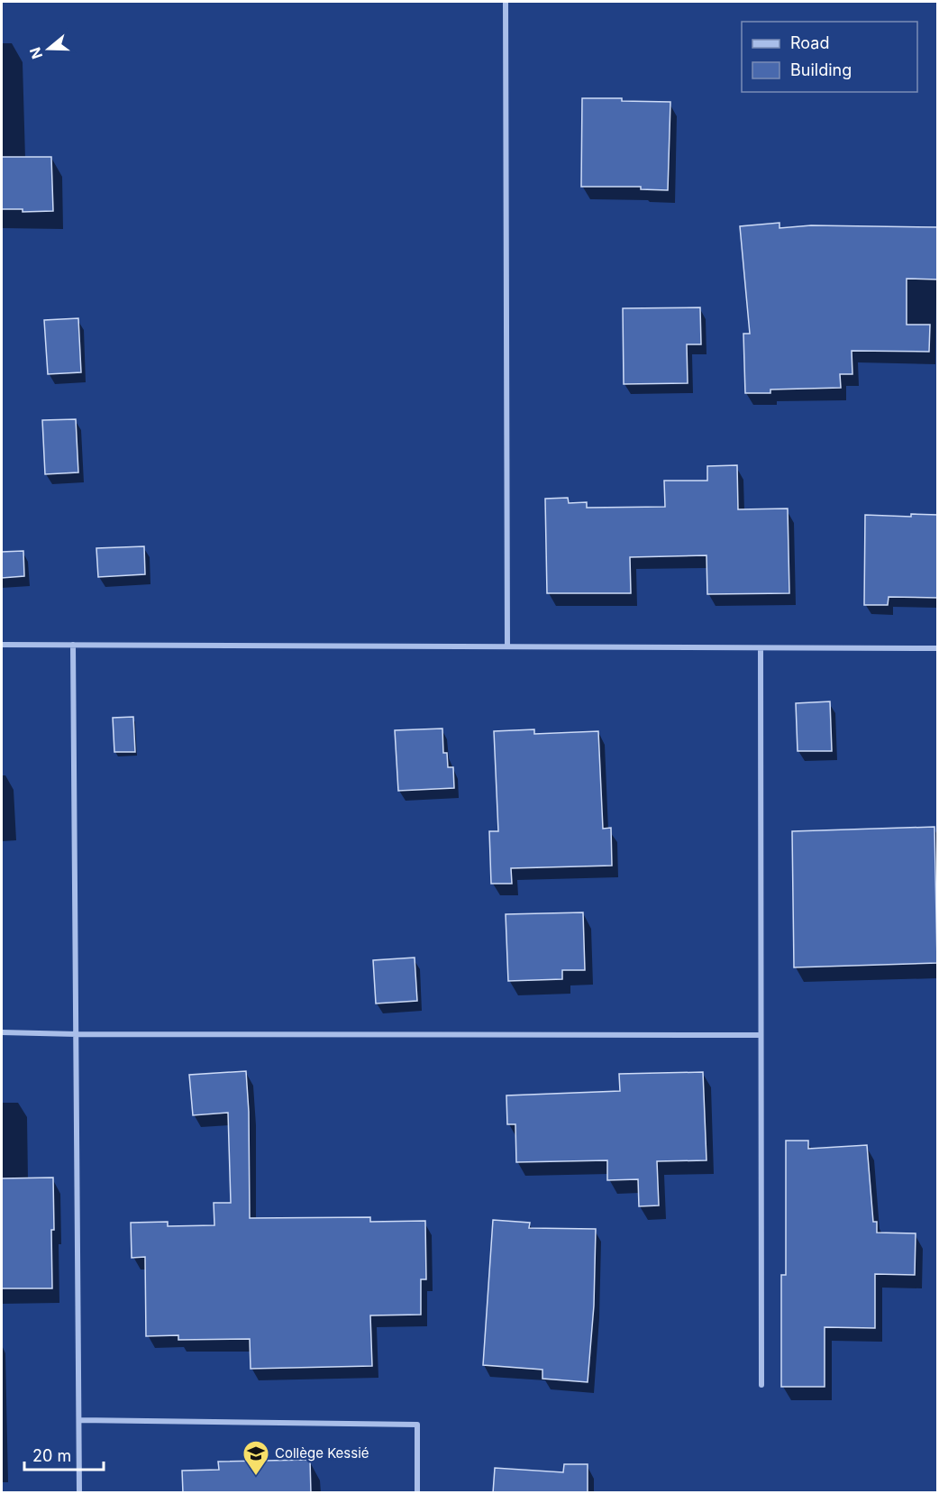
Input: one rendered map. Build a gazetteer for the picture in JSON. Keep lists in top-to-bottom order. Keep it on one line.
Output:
{"places":{"school or university":["Collège Kessié"]},"legend":["Road","Building"],"scale_bar":"20 m","north":"left"}
